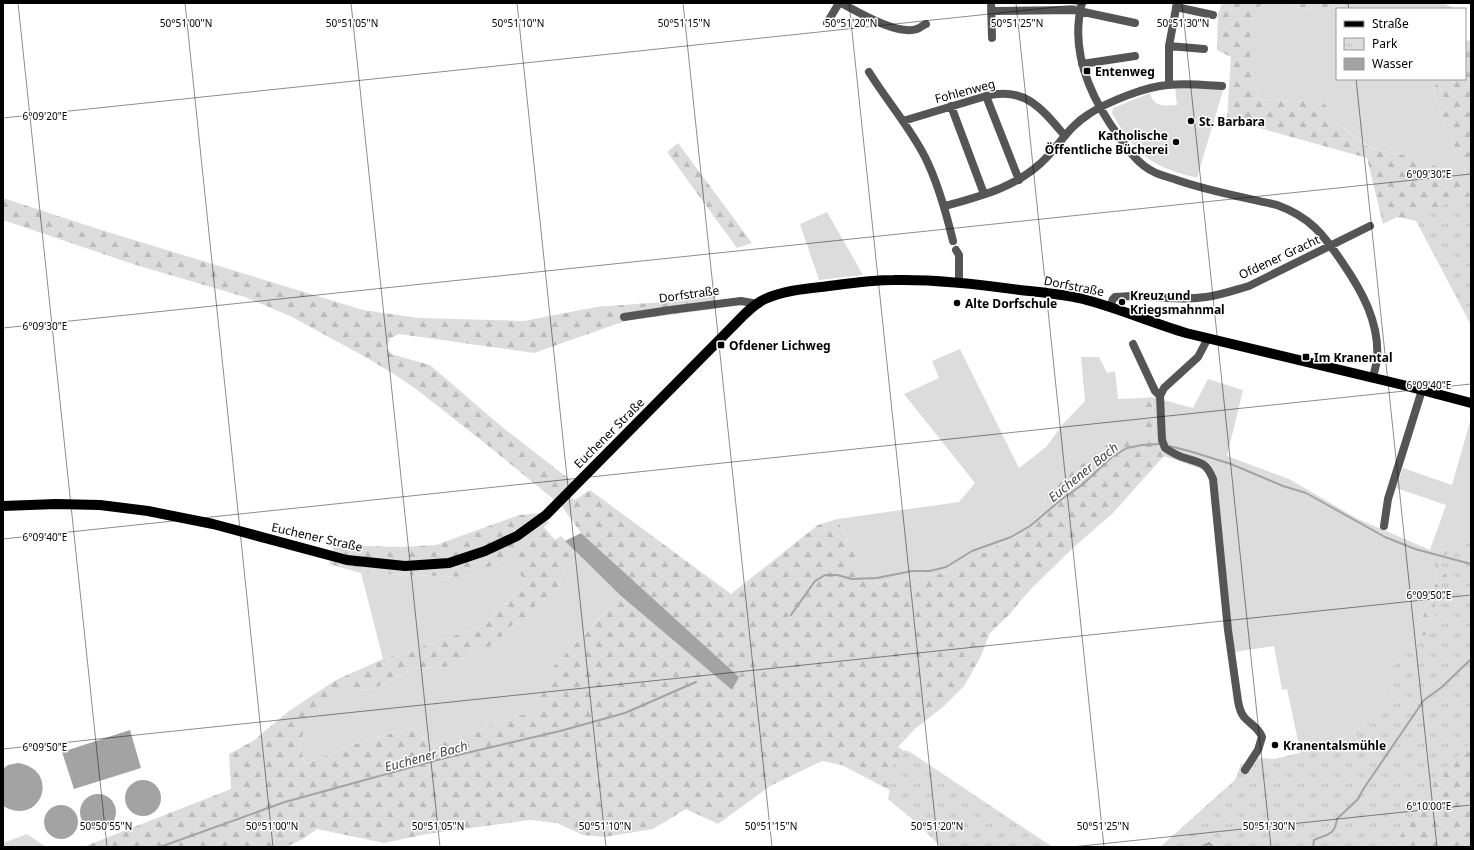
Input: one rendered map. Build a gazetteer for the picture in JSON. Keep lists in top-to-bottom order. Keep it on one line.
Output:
{"streets":{"main road":["Dorfstraße","Euchener Straße"],"street":["Fohlenweg","Ofdener Gracht"]},"crossings":[["Dorfstraße","Euchener Straße"]],"water":["Euchener Bach"],"places":{"transit":["Entenweg","Ofdener Lichweg","Im Kranental"],"other":["St. Barbara","Katholische Öffentliche Bücherei","Kreuz und Kriegsmahnmal","Alte Dorfschule","Kranentalsmühle"]},"legend":["Straße","Park","Wasser"],"coordinates":["50°51'00\"N","50°51'05\"N","50°51'10\"N","50°51'15\"N","50°51'20\"N","50°51'25\"N","50°51'30\"N","6°09'20\"E","6°09'30\"E","6°09'40\"E","6°09'50\"E","6°10'00\"E","50°50'55\"N"]}
